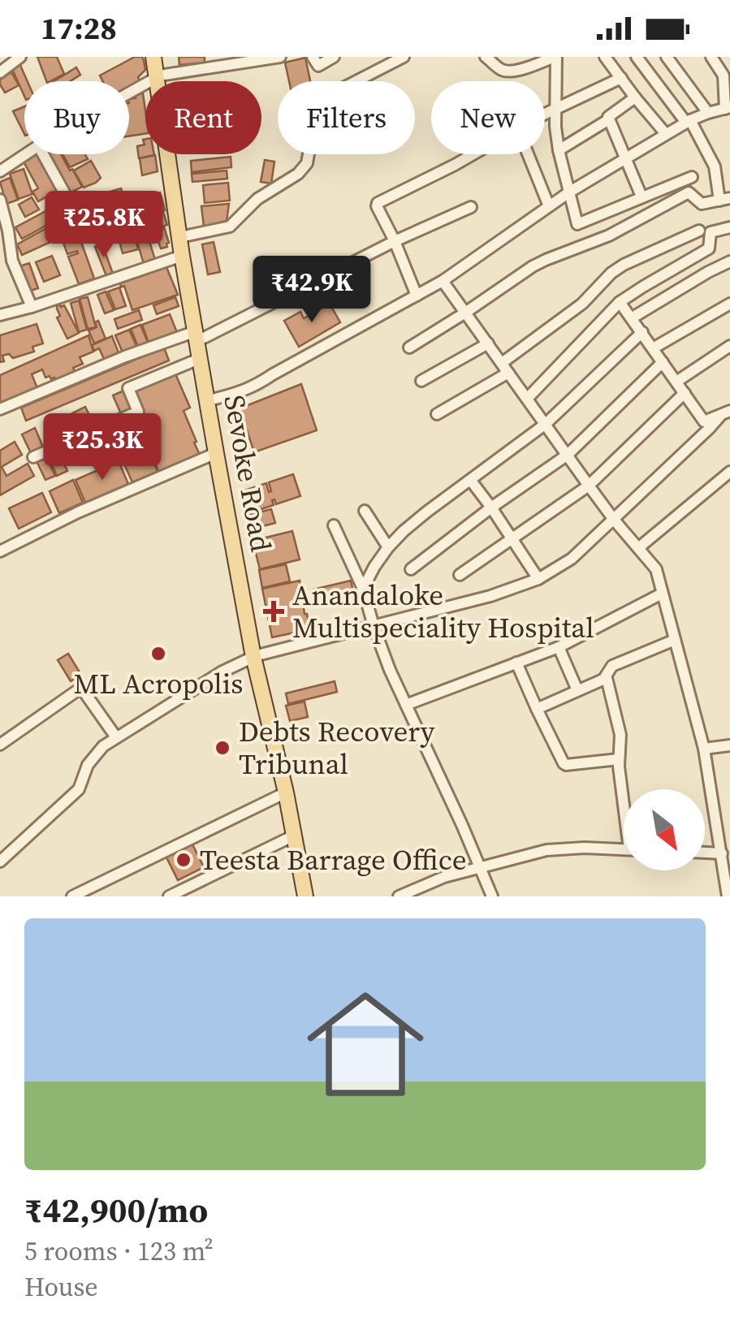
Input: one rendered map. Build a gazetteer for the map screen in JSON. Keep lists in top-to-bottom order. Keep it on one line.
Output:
{"streets":{"main road":["Sevoke Road"]},"places":{"health":["Anandaloke Multispeciality Hospital"],"other":["ML Acropolis","Debts Recovery Tribunal","Teesta Barrage Office"]},"north":"bottom right","page":{"status":"17:28","chip":["Buy","Rent","Filters","New"],"price":["₹25.8K","₹42.9K","₹25.3K"],"list":[{"name":"₹42,900/mo","note":"5 rooms · 123 m² · House"}]}}
